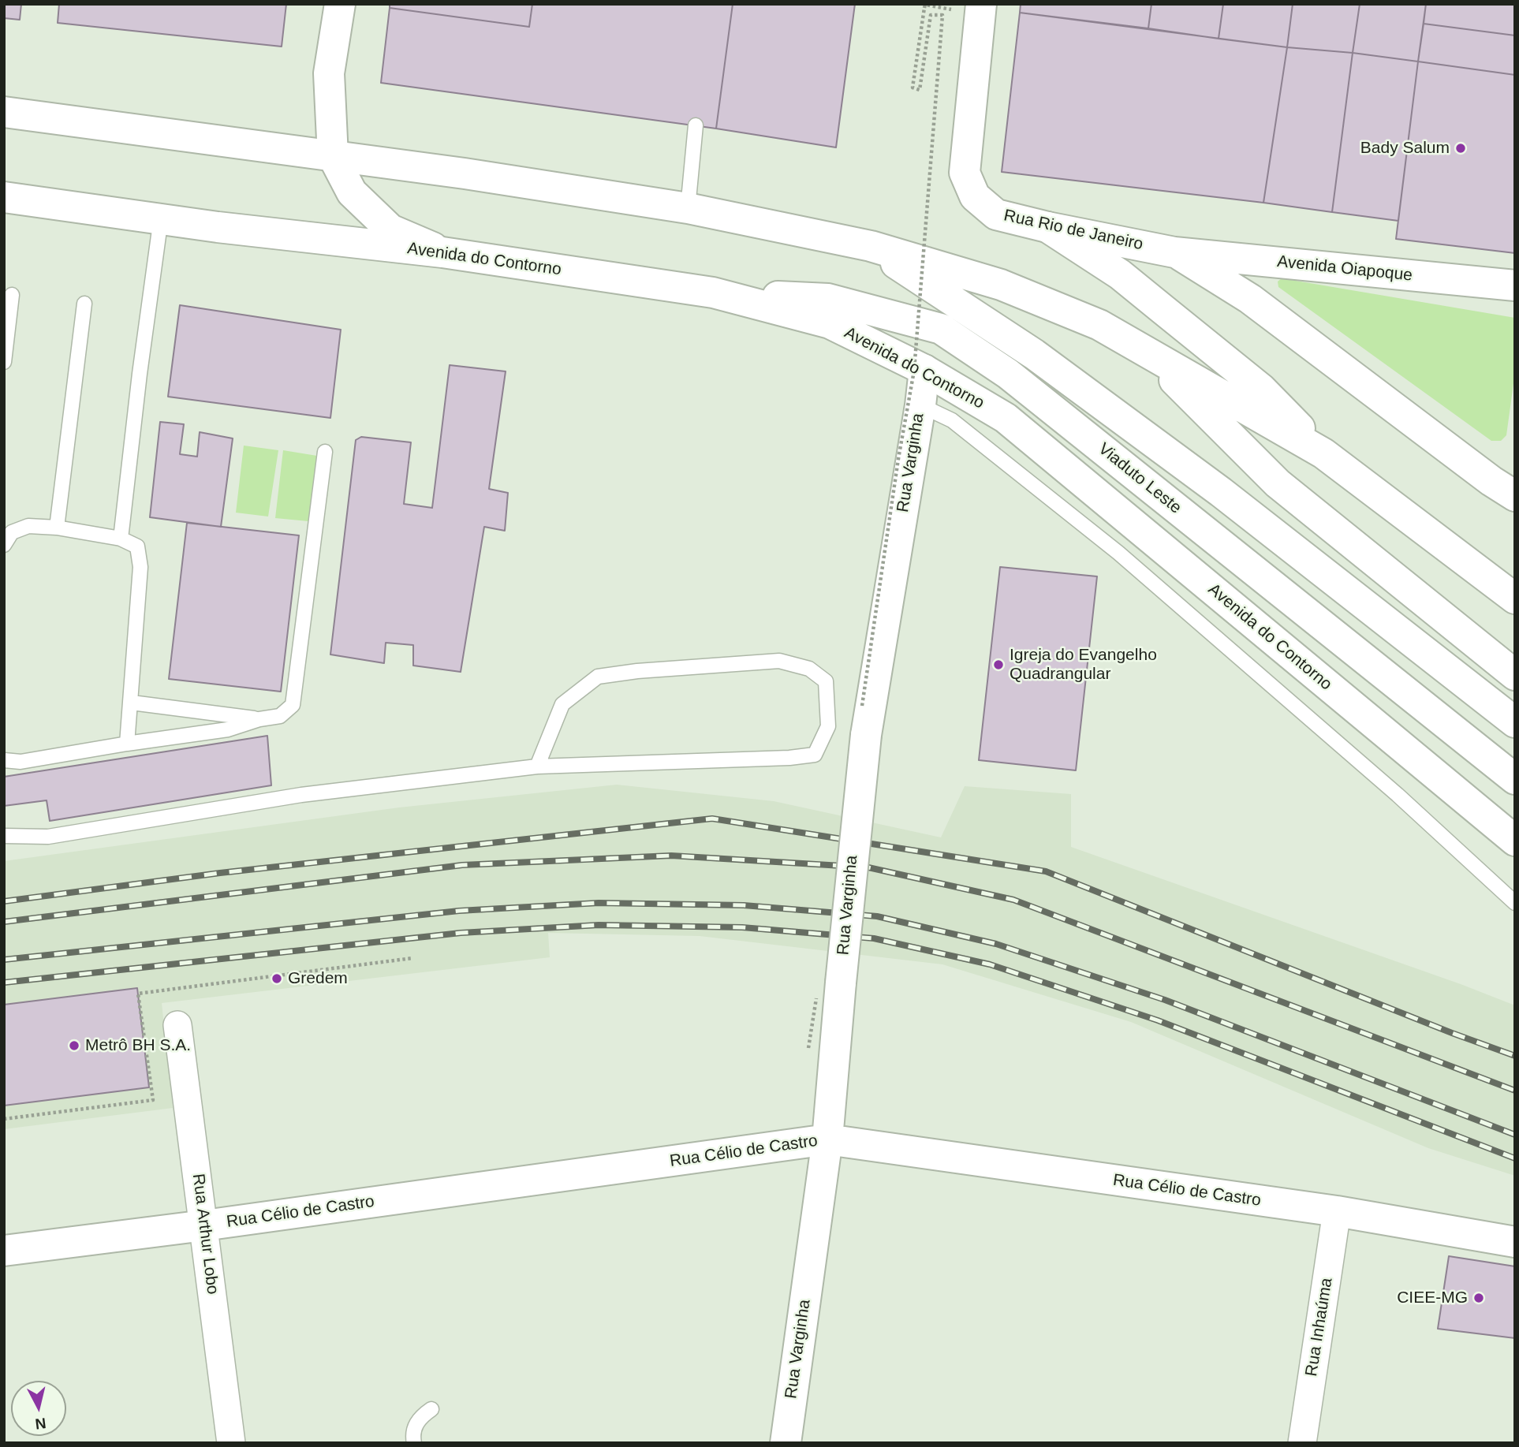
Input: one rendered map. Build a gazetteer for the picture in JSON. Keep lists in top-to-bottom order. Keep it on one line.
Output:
{"streets":{"main road":["Rua Rio de Janeiro","Avenida do Contorno","Avenida Oiapoque","Rua Varginha","Viaduto Leste","Rua Célio de Castro"],"street":["Rua Arthur Lobo","Rua Inhaúma"]},"crossings":[["Rua Rio de Janeiro","Avenida Oiapoque"],["Avenida do Contorno","Rua Varginha"],["Avenida do Contorno","Viaduto Leste"],["Rua Varginha","Rua Célio de Castro"],["Rua Célio de Castro","Rua Arthur Lobo"],["Rua Célio de Castro","Rua Inhaúma"]],"places":["Bady Salum","Igreja do Evangelho Quadrangular","Gredem","Metrô BH S.A.","CIEE-MG"],"north":"bottom"}
